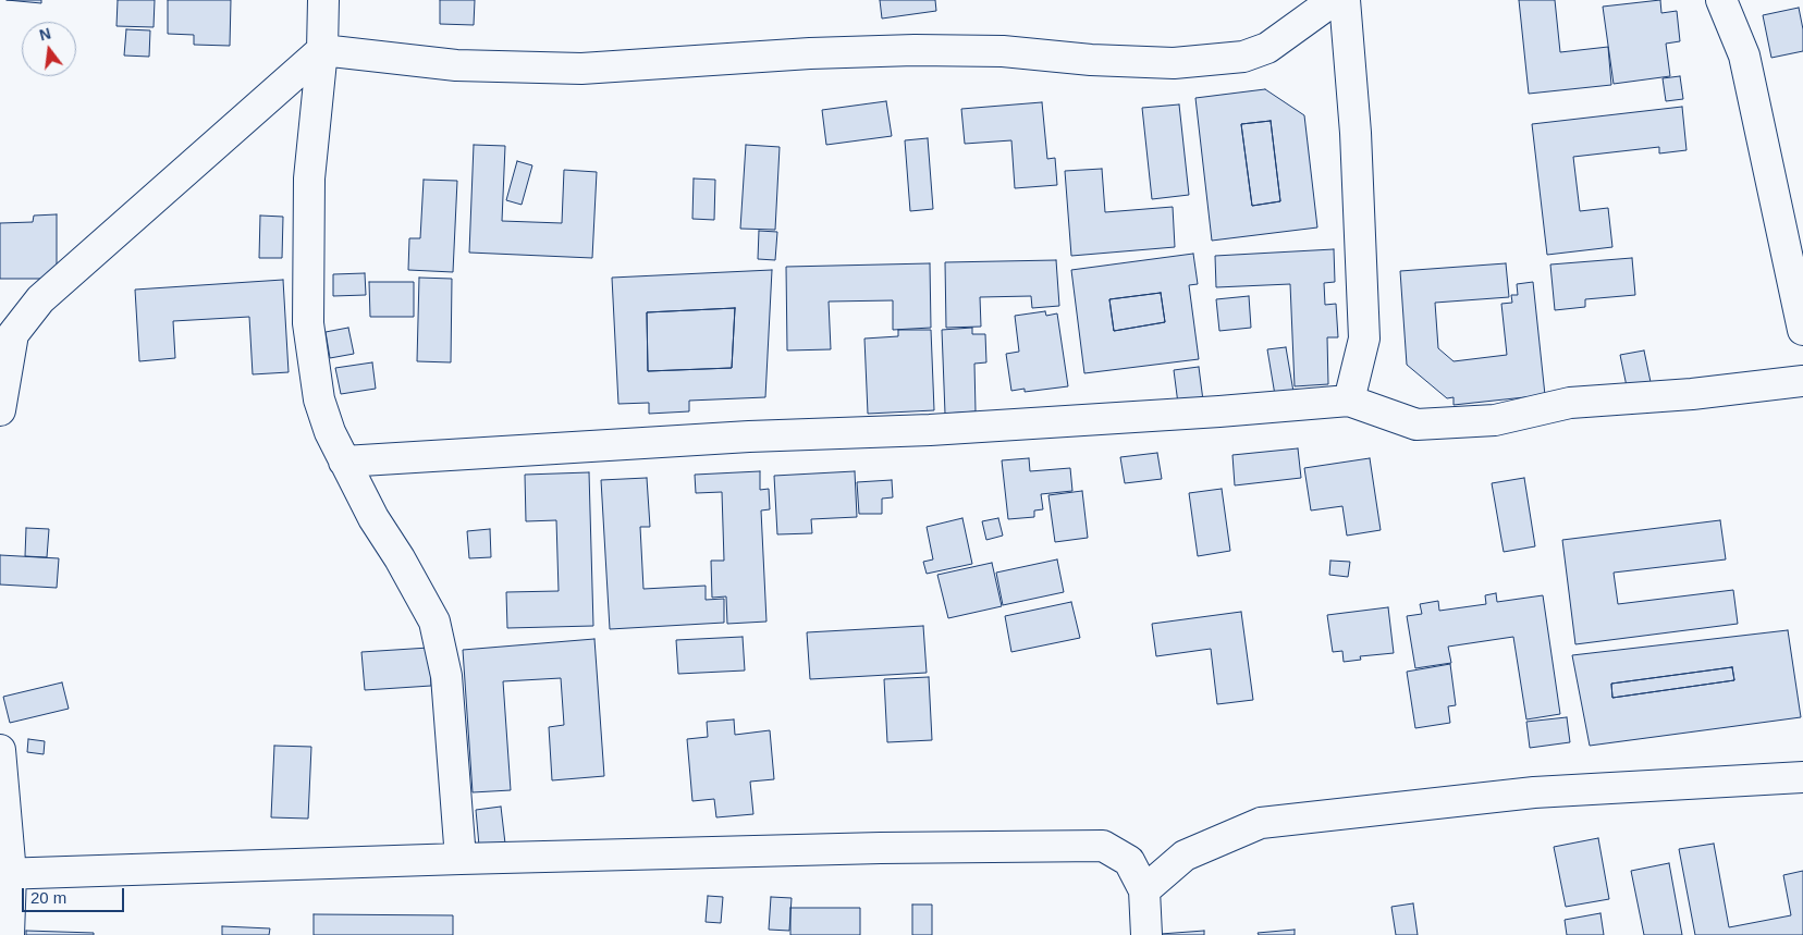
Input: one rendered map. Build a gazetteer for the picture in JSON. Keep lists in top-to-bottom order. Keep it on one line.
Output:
{"scale_bar":"20 m","north":"top"}
